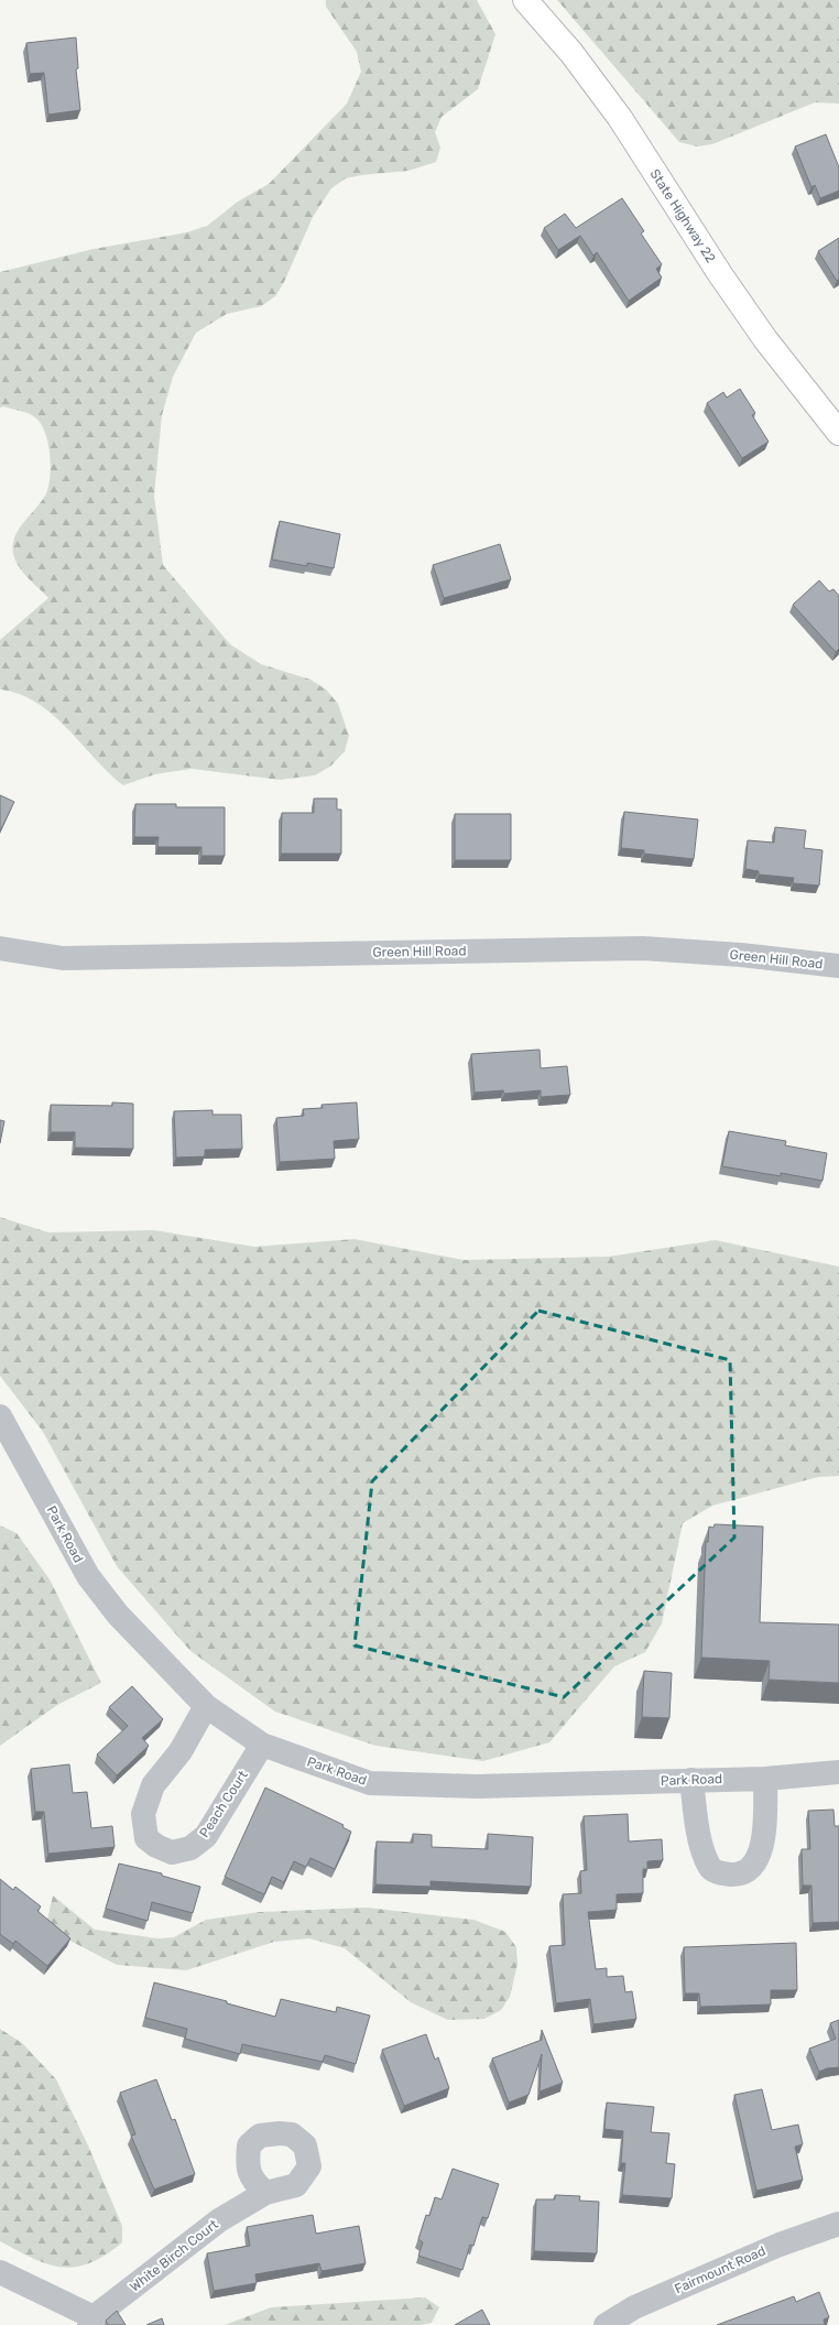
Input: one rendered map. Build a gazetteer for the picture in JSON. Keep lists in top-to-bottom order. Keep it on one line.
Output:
{"streets":{"main road":["State Highway 22"],"street":["Green Hill Road","Park Road","Peach Court","White Birch Court","Fairmount Road"]},"crossings":[["Park Road","Peach Court"]]}
